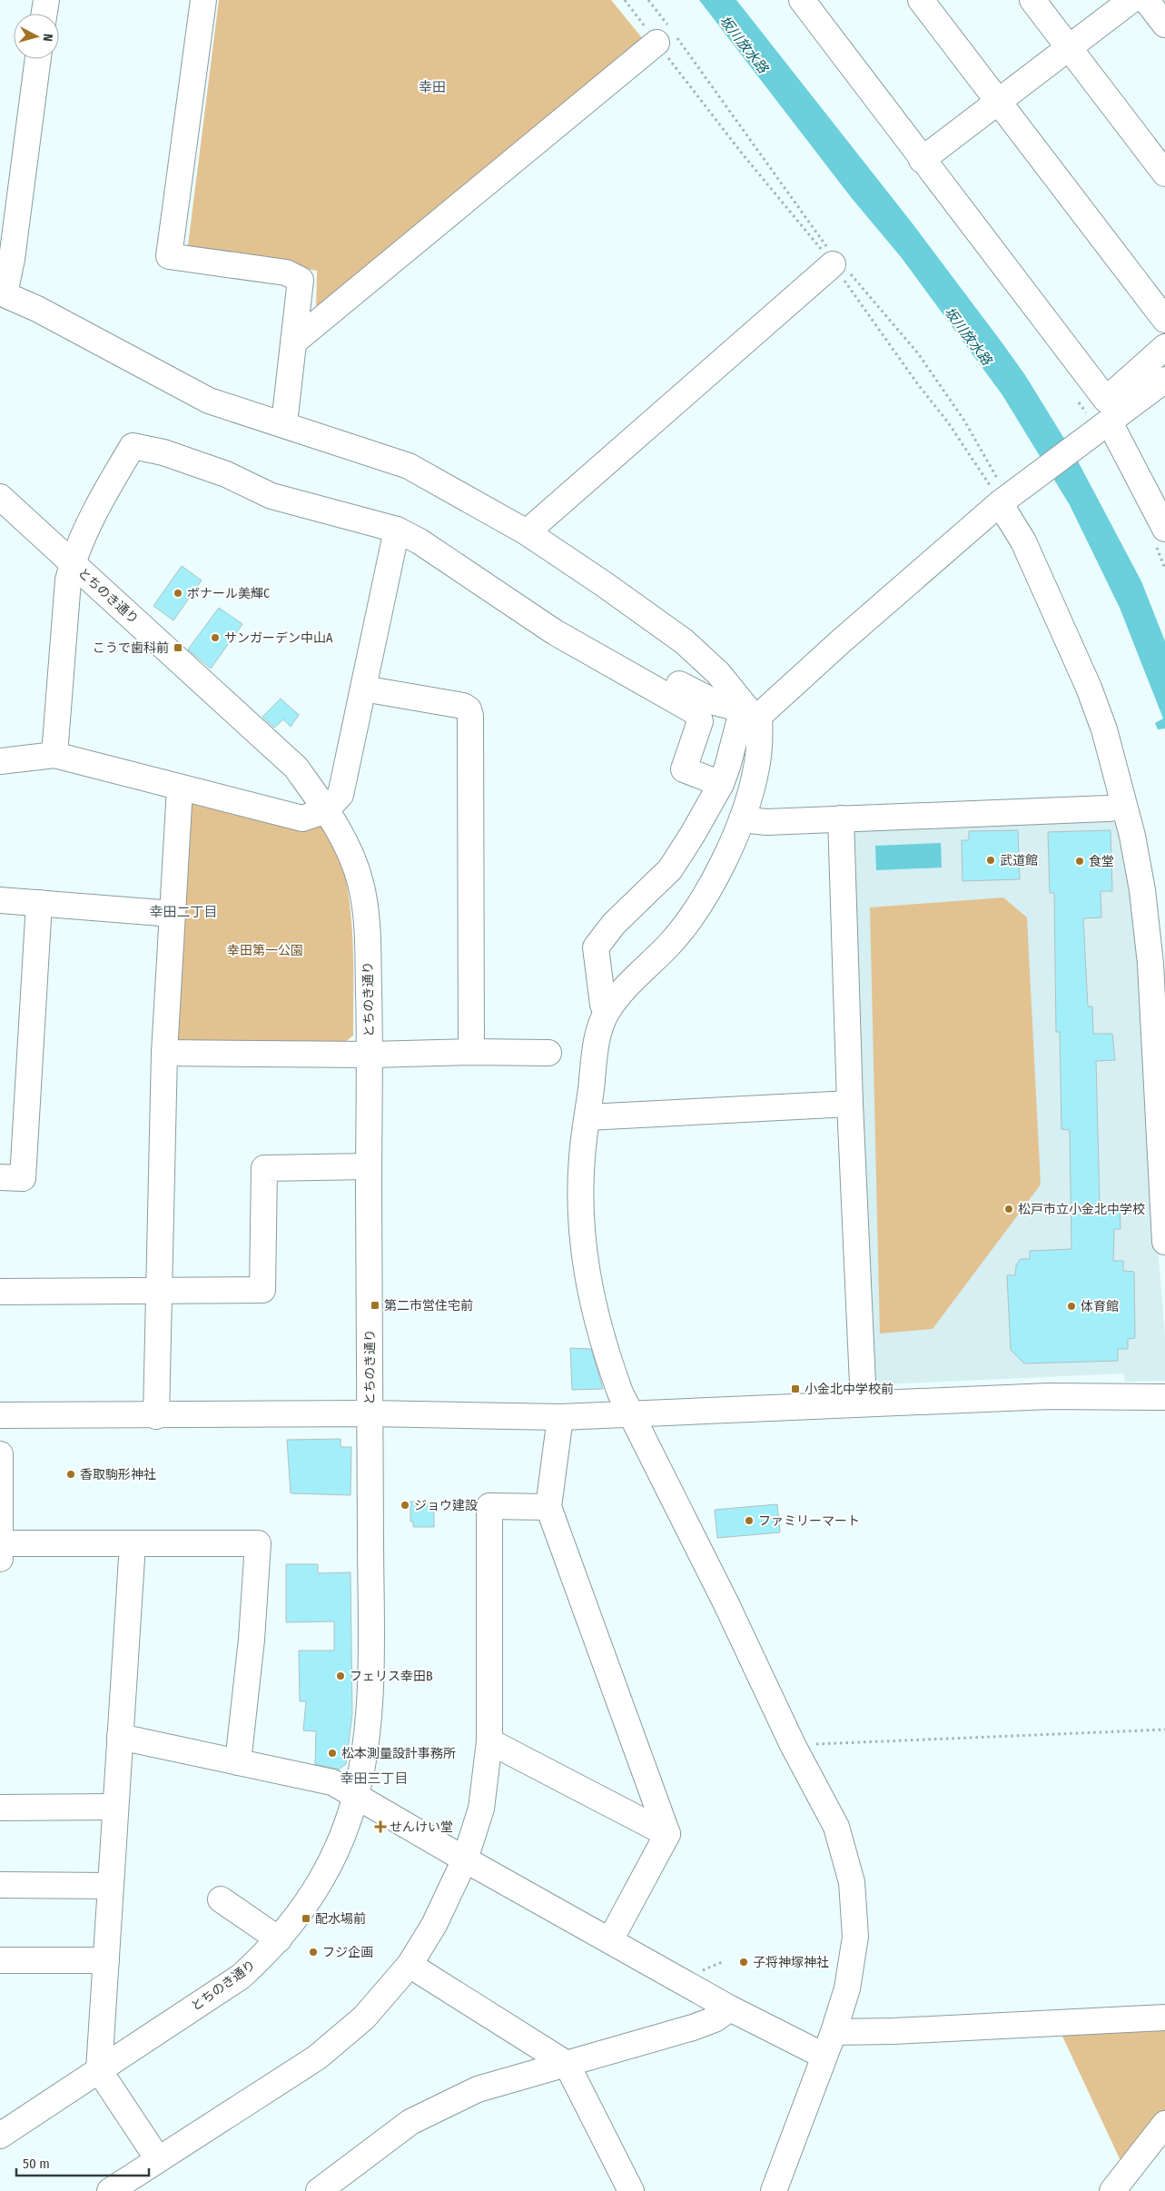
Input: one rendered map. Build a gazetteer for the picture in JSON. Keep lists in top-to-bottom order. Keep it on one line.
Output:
{"streets":{"street":["とちのき通り"]},"districts":["幸田","幸田二丁目","幸田三丁目"],"water":["坂川放水路"],"parks":["幸田第一公園"],"places":{"other":["ボナール美輝C","サンガーデン中山A","武道館","食堂","松戸市立小金北中学校","体育館","香取駒形神社","ジョウ建設","ファミリーマート","フェリス幸田B","松本測量設計事務所","フジ企画","子将神塚神社"],"transit":["こうで歯科前","第二市営住宅前","小金北中学校前","配水場前"],"health":["せんけい堂"]},"scale_bar":"50 m","north":"right"}
